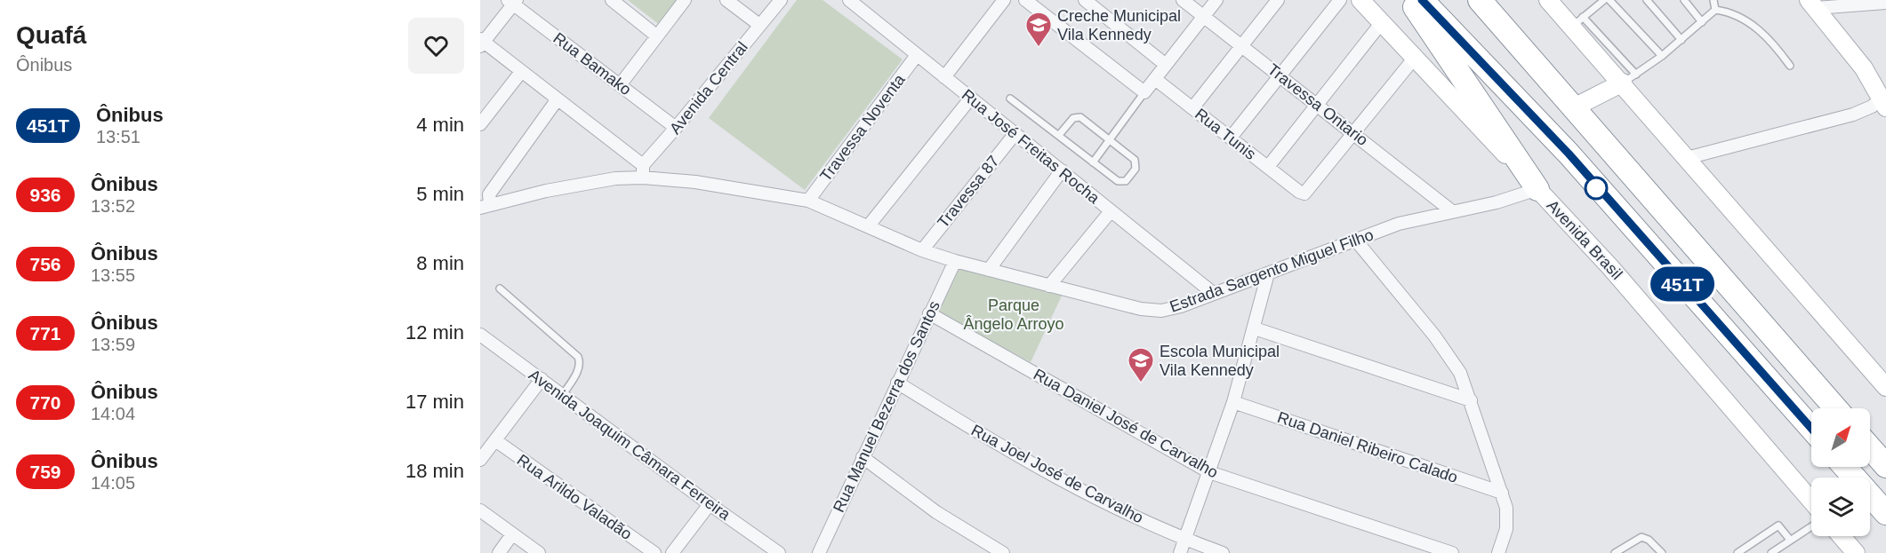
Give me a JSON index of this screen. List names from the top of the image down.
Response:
{
  "streets": {
    "street": [
      "Rua Bamako",
      "Avenida Central",
      "Travessa Ontario",
      "Travessa Noventa",
      "Rua Tunis",
      "Rua José Freitas Rocha",
      "Travessa 87",
      "Avenida Brasil",
      "Estrada Sargento Miguel Filho",
      "Rua Manuel Bezerra dos Santos",
      "Rua Daniel José de Carvalho",
      "Avenida Joaquim Câmara Ferreira",
      "Rua Daniel Ribeiro Calado",
      "Rua Joel José de Carvalho",
      "Rua Arildo Valadão"
    ]
  },
  "crossings": [
    ["Rua Bamako", "Avenida Central"],
    ["Avenida Central", "Estrada Sargento Miguel Filho"],
    ["Travessa Ontario", "Rua Tunis"],
    ["Travessa Ontario", "Estrada Sargento Miguel Filho"],
    ["Travessa Noventa", "Rua José Freitas Rocha"],
    ["Travessa Noventa", "Estrada Sargento Miguel Filho"],
    ["Rua José Freitas Rocha", "Travessa 87"],
    ["Rua José Freitas Rocha", "Estrada Sargento Miguel Filho"],
    ["Travessa 87", "Estrada Sargento Miguel Filho"],
    ["Avenida Brasil", "Estrada Sargento Miguel Filho"],
    ["Estrada Sargento Miguel Filho", "Rua Manuel Bezerra dos Santos"],
    ["Rua Manuel Bezerra dos Santos", "Rua Daniel José de Carvalho"],
    ["Rua Manuel Bezerra dos Santos", "Rua Joel José de Carvalho"]
  ],
  "parks": ["Parque Ângelo Arroyo"],
  "places": {
    "school or university": ["Creche Municipal Vila Kennedy", "Escola Municipal Vila Kennedy"]
  },
  "lines": ["bus line 451T"],
  "north": "top right",
  "page": {
    "heading": ["Quafá", "Ônibus"],
    "on_map": "451T",
    "list": [
      {
        "mark": "451T",
        "name": "Ônibus",
        "note": "13:51",
        "value": "4 min"
      },
      {
        "mark": "936",
        "name": "Ônibus",
        "note": "13:52",
        "value": "5 min"
      },
      {
        "mark": "756",
        "name": "Ônibus",
        "note": "13:55",
        "value": "8 min"
      },
      {
        "mark": "771",
        "name": "Ônibus",
        "note": "13:59",
        "value": "12 min"
      },
      {
        "mark": "770",
        "name": "Ônibus",
        "note": "14:04",
        "value": "17 min"
      },
      {
        "mark": "759",
        "name": "Ônibus",
        "note": "14:05",
        "value": "18 min"
      }
    ]
  }
}
